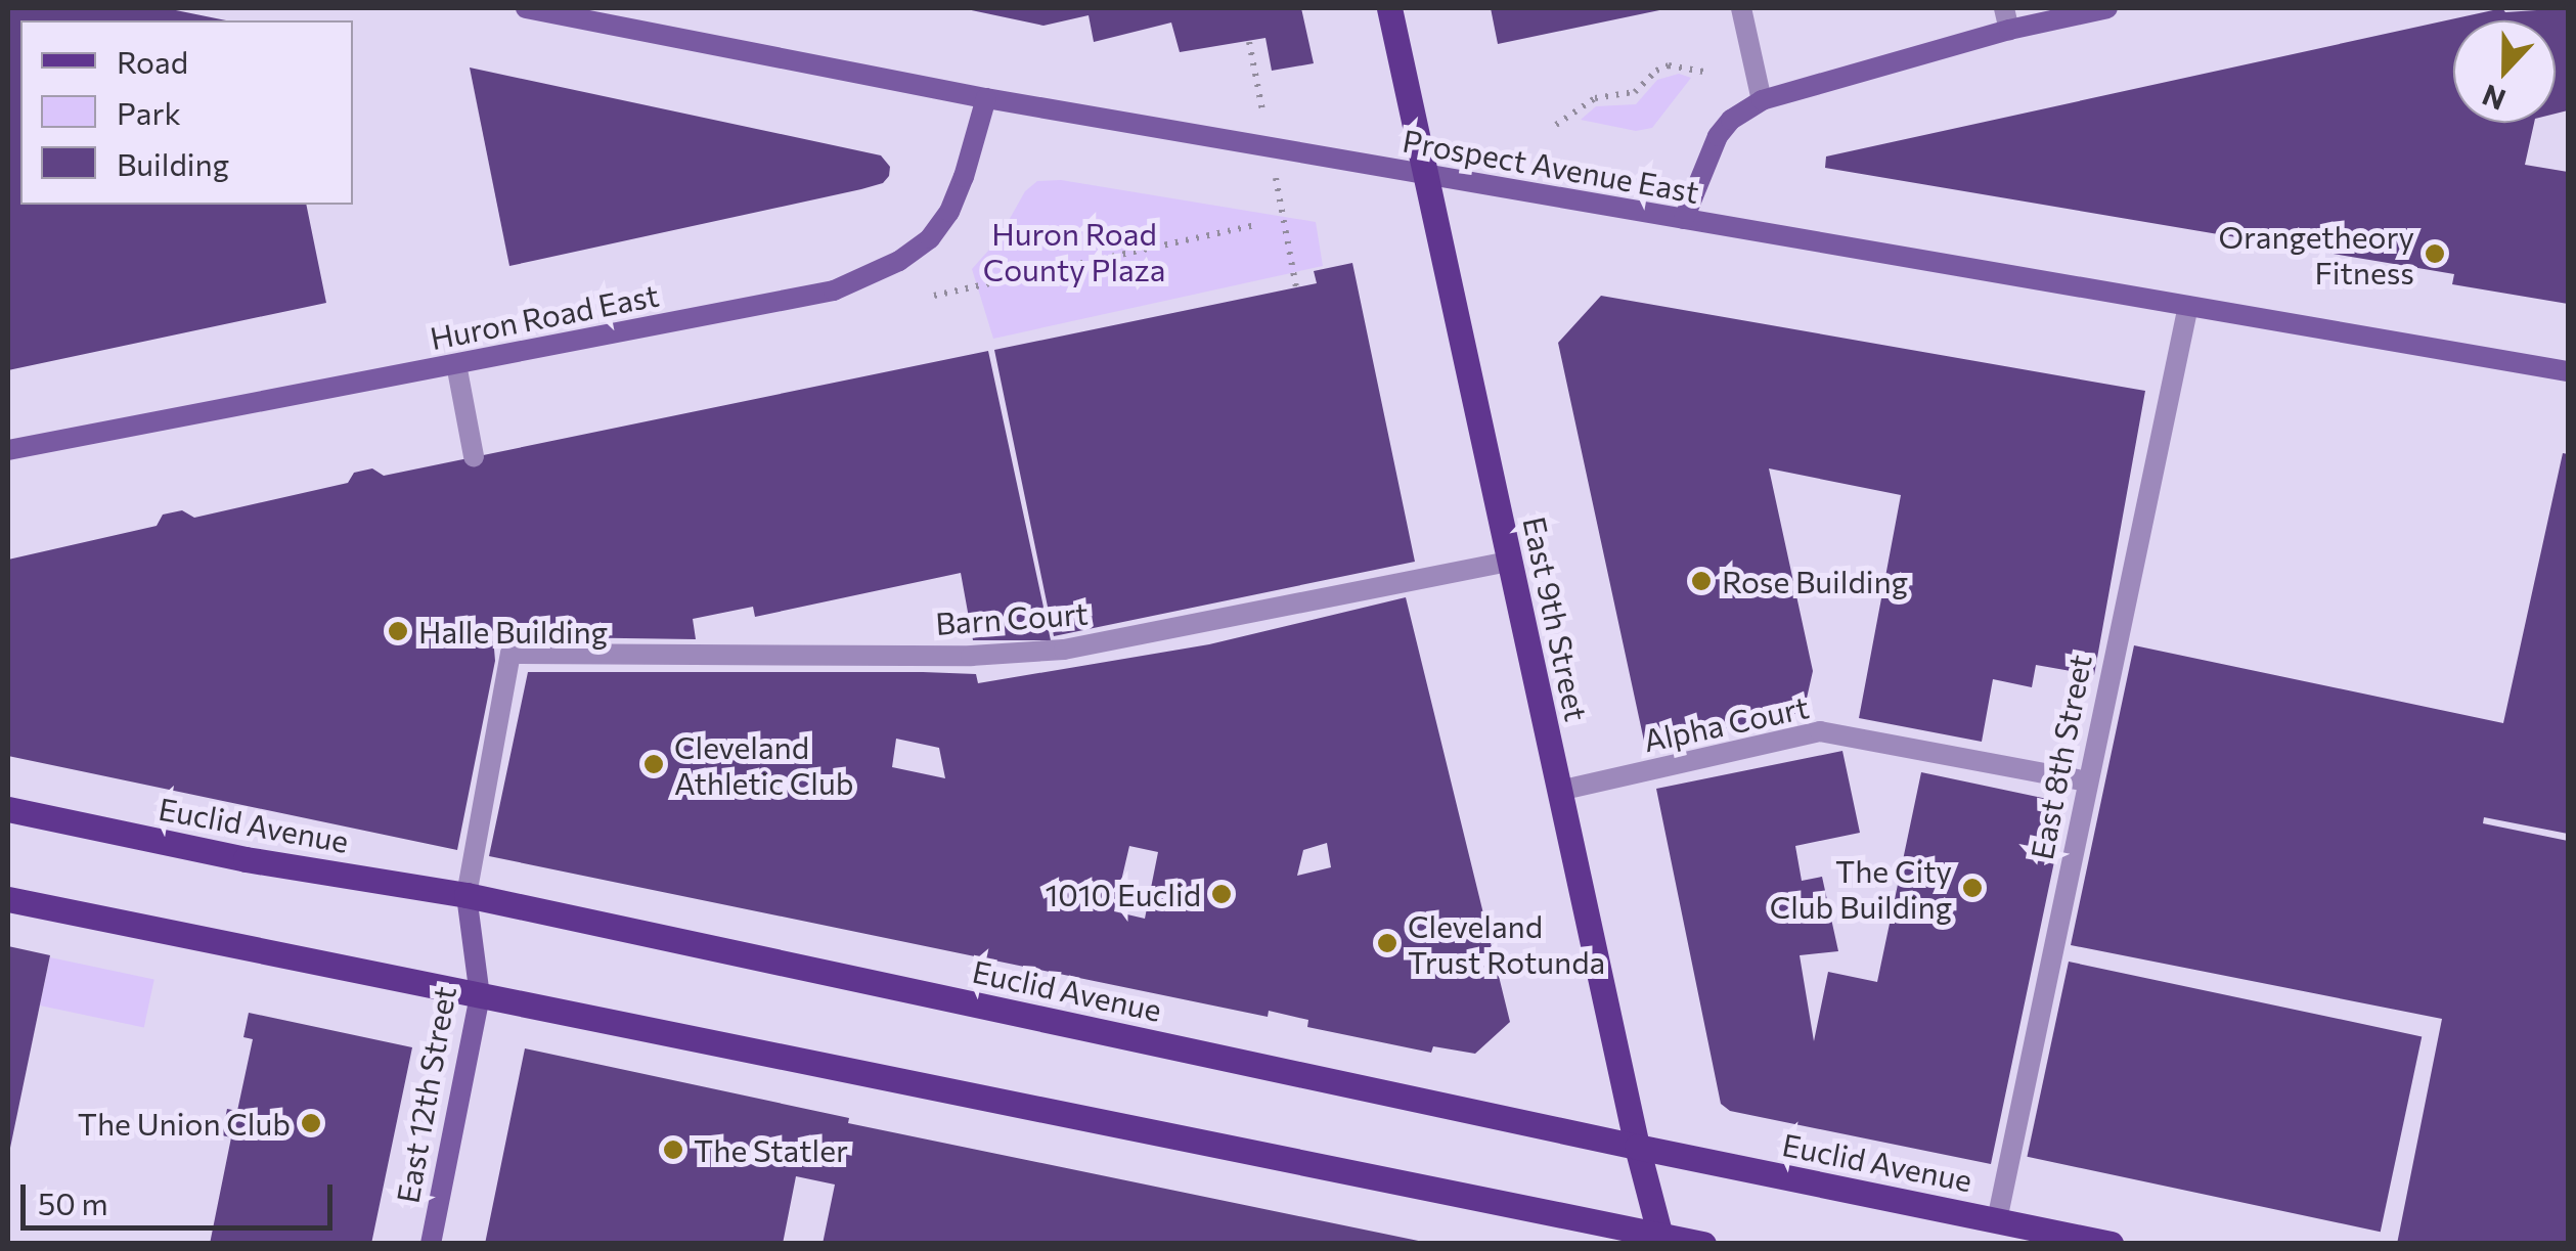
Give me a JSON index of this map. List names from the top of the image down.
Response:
{
  "streets": {
    "main road": ["East 9th Street", "Euclid Avenue"],
    "street": ["Prospect Avenue East", "Huron Road East", "East 12th Street"],
    "lane": ["Barn Court", "Alpha Court", "East 8th Street"]
  },
  "crossings": [
    ["Prospect Avenue East", "Huron Road East"],
    ["Prospect Avenue East", "East 9th Street"],
    ["Prospect Avenue East", "East 8th Street"],
    ["Barn Court", "East 9th Street"],
    ["Barn Court", "Euclid Avenue"],
    ["Barn Court", "East 12th Street"],
    ["East 9th Street", "Alpha Court"],
    ["East 9th Street", "Euclid Avenue"],
    ["Alpha Court", "East 8th Street"],
    ["East 8th Street", "Euclid Avenue"],
    ["Euclid Avenue", "East 12th Street"]
  ],
  "parks": ["Huron Road County Plaza"],
  "places": [
    "Orangetheory Fitness",
    "Rose Building",
    "Halle Building",
    "Cleveland Athletic Club",
    "The City Club Building",
    "1010 Euclid",
    "Cleveland Trust Rotunda",
    "The Union Club",
    "The Statler"
  ],
  "legend": ["Road", "Park", "Building"],
  "scale_bar": "50 m",
  "north": "bottom"
}
